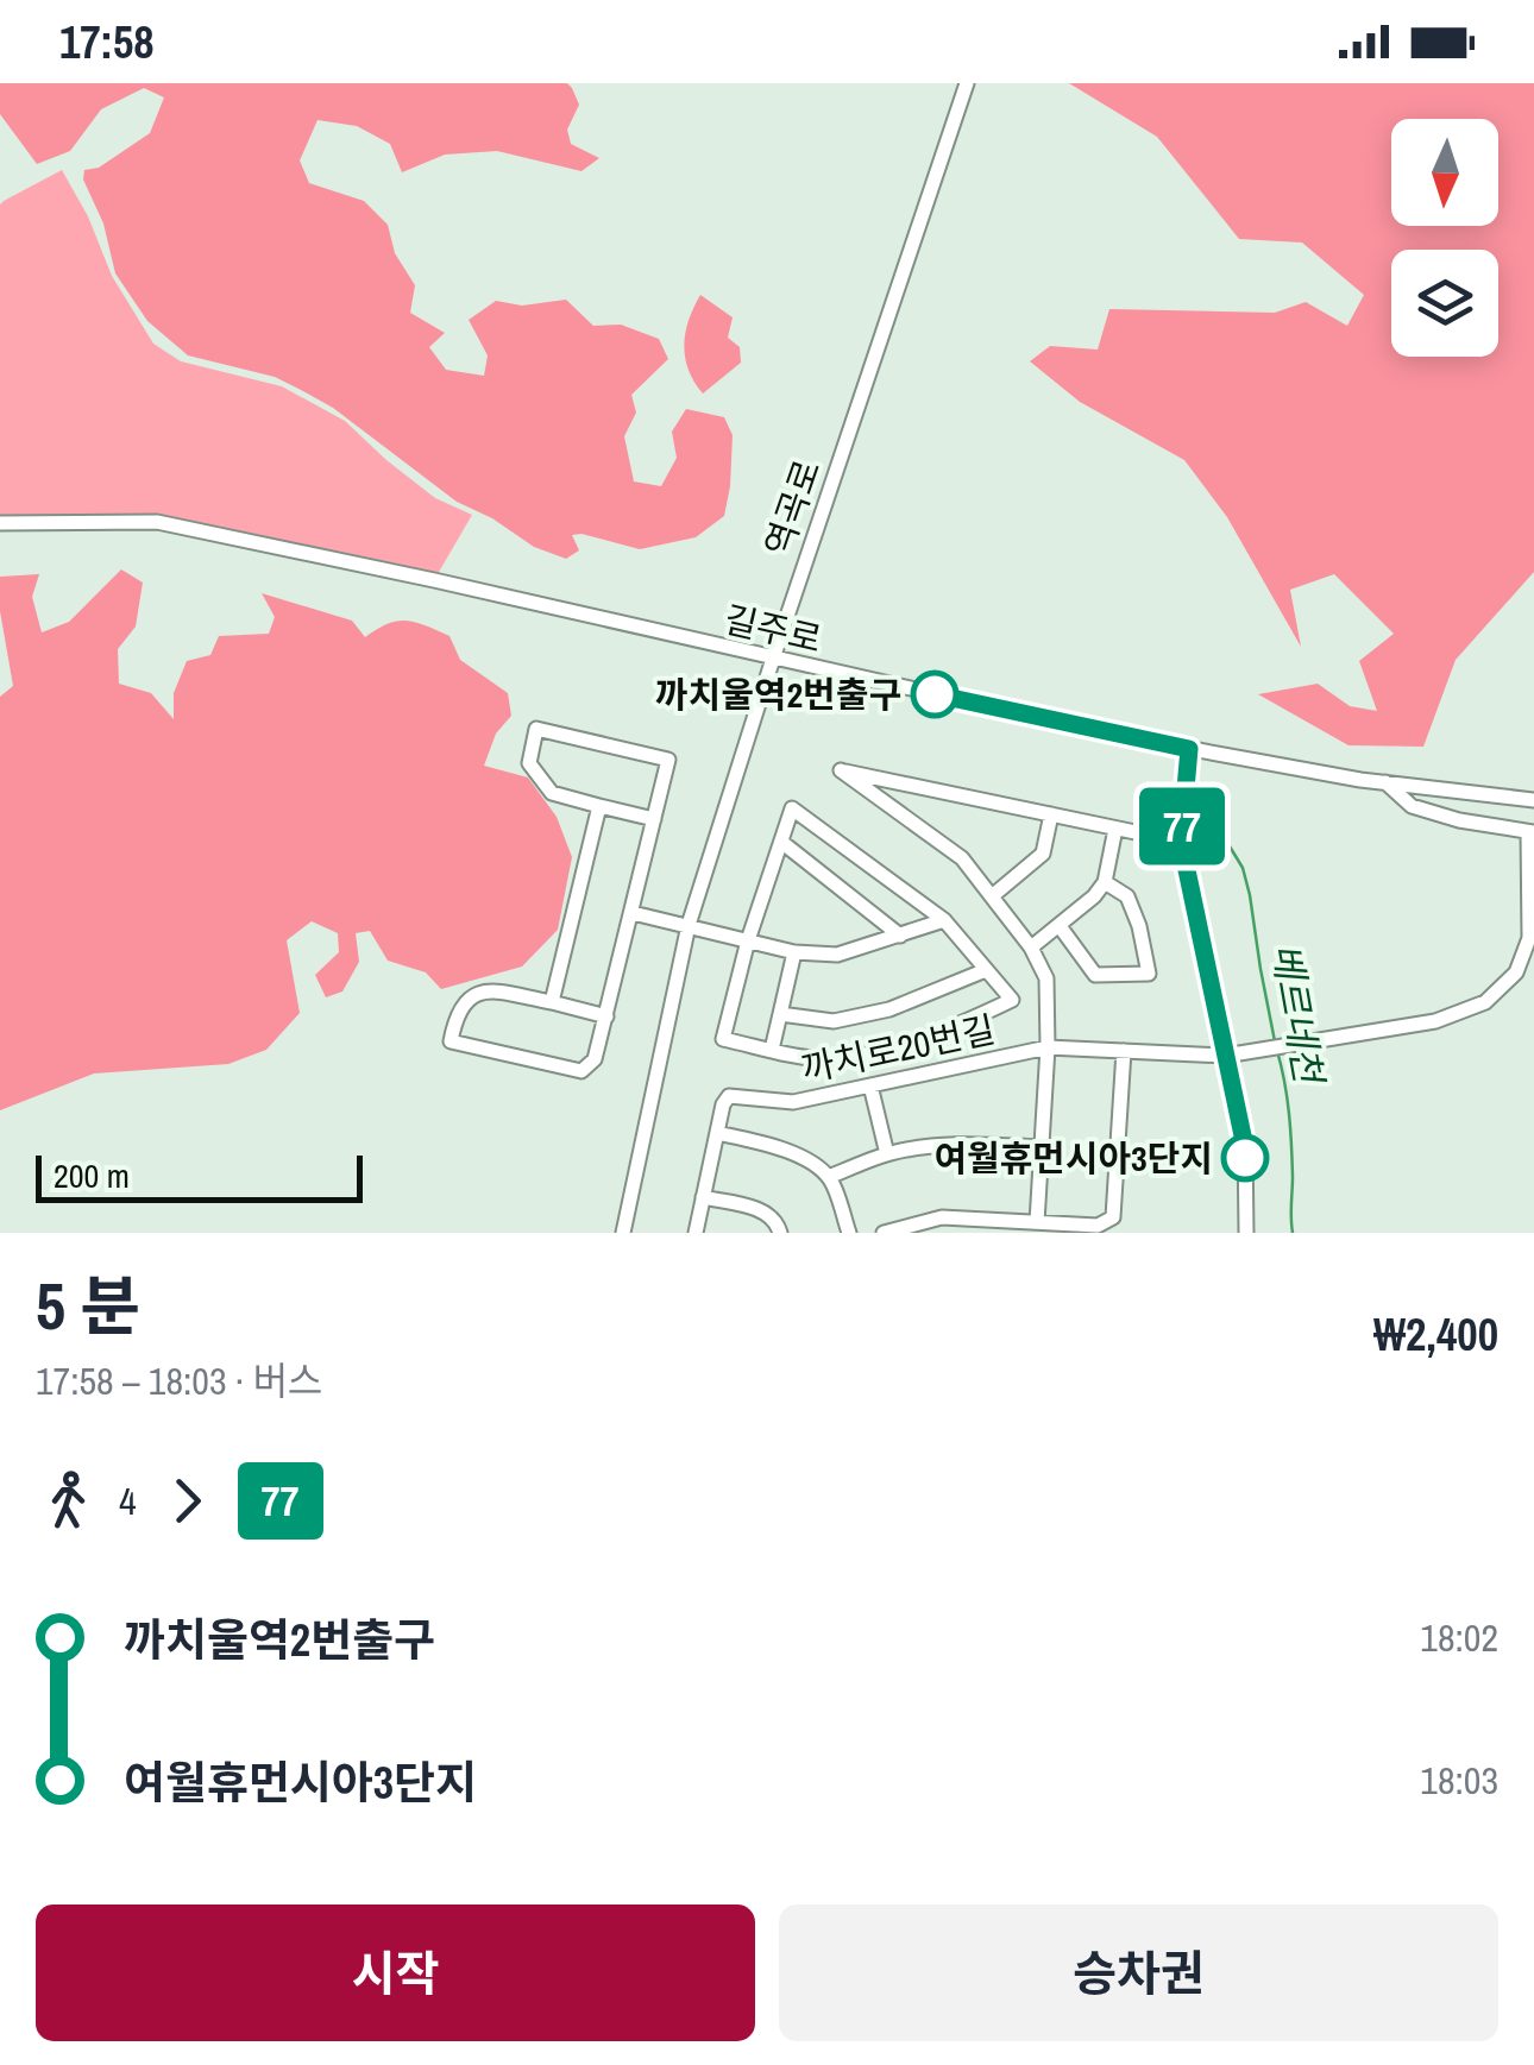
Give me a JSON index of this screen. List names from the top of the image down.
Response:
{
  "streets": {
    "street": ["역곡로", "길주로", "까치로20번길"]
  },
  "crossings": [
    ["역곡로", "길주로"]
  ],
  "water": ["베르네천"],
  "places": ["까치울역2번출구", "여월휴먼시아3단지"],
  "lines": ["bus line 77"],
  "scale_bar": "200 m",
  "north": "bottom",
  "page": {
    "status": "17:58",
    "on_map": "77",
    "scale": "200 m",
    "heading": ["5 분", "17:58 – 18:03 · 버스", "₩2,400"],
    "legs": ["4", "77"],
    "list": [
      {
        "name": "까치울역2번출구",
        "value": "18:02"
      },
      {
        "name": "여월휴먼시아3단지",
        "value": "18:03"
      }
    ],
    "buttons": ["시작", "승차권"]
  }
}
